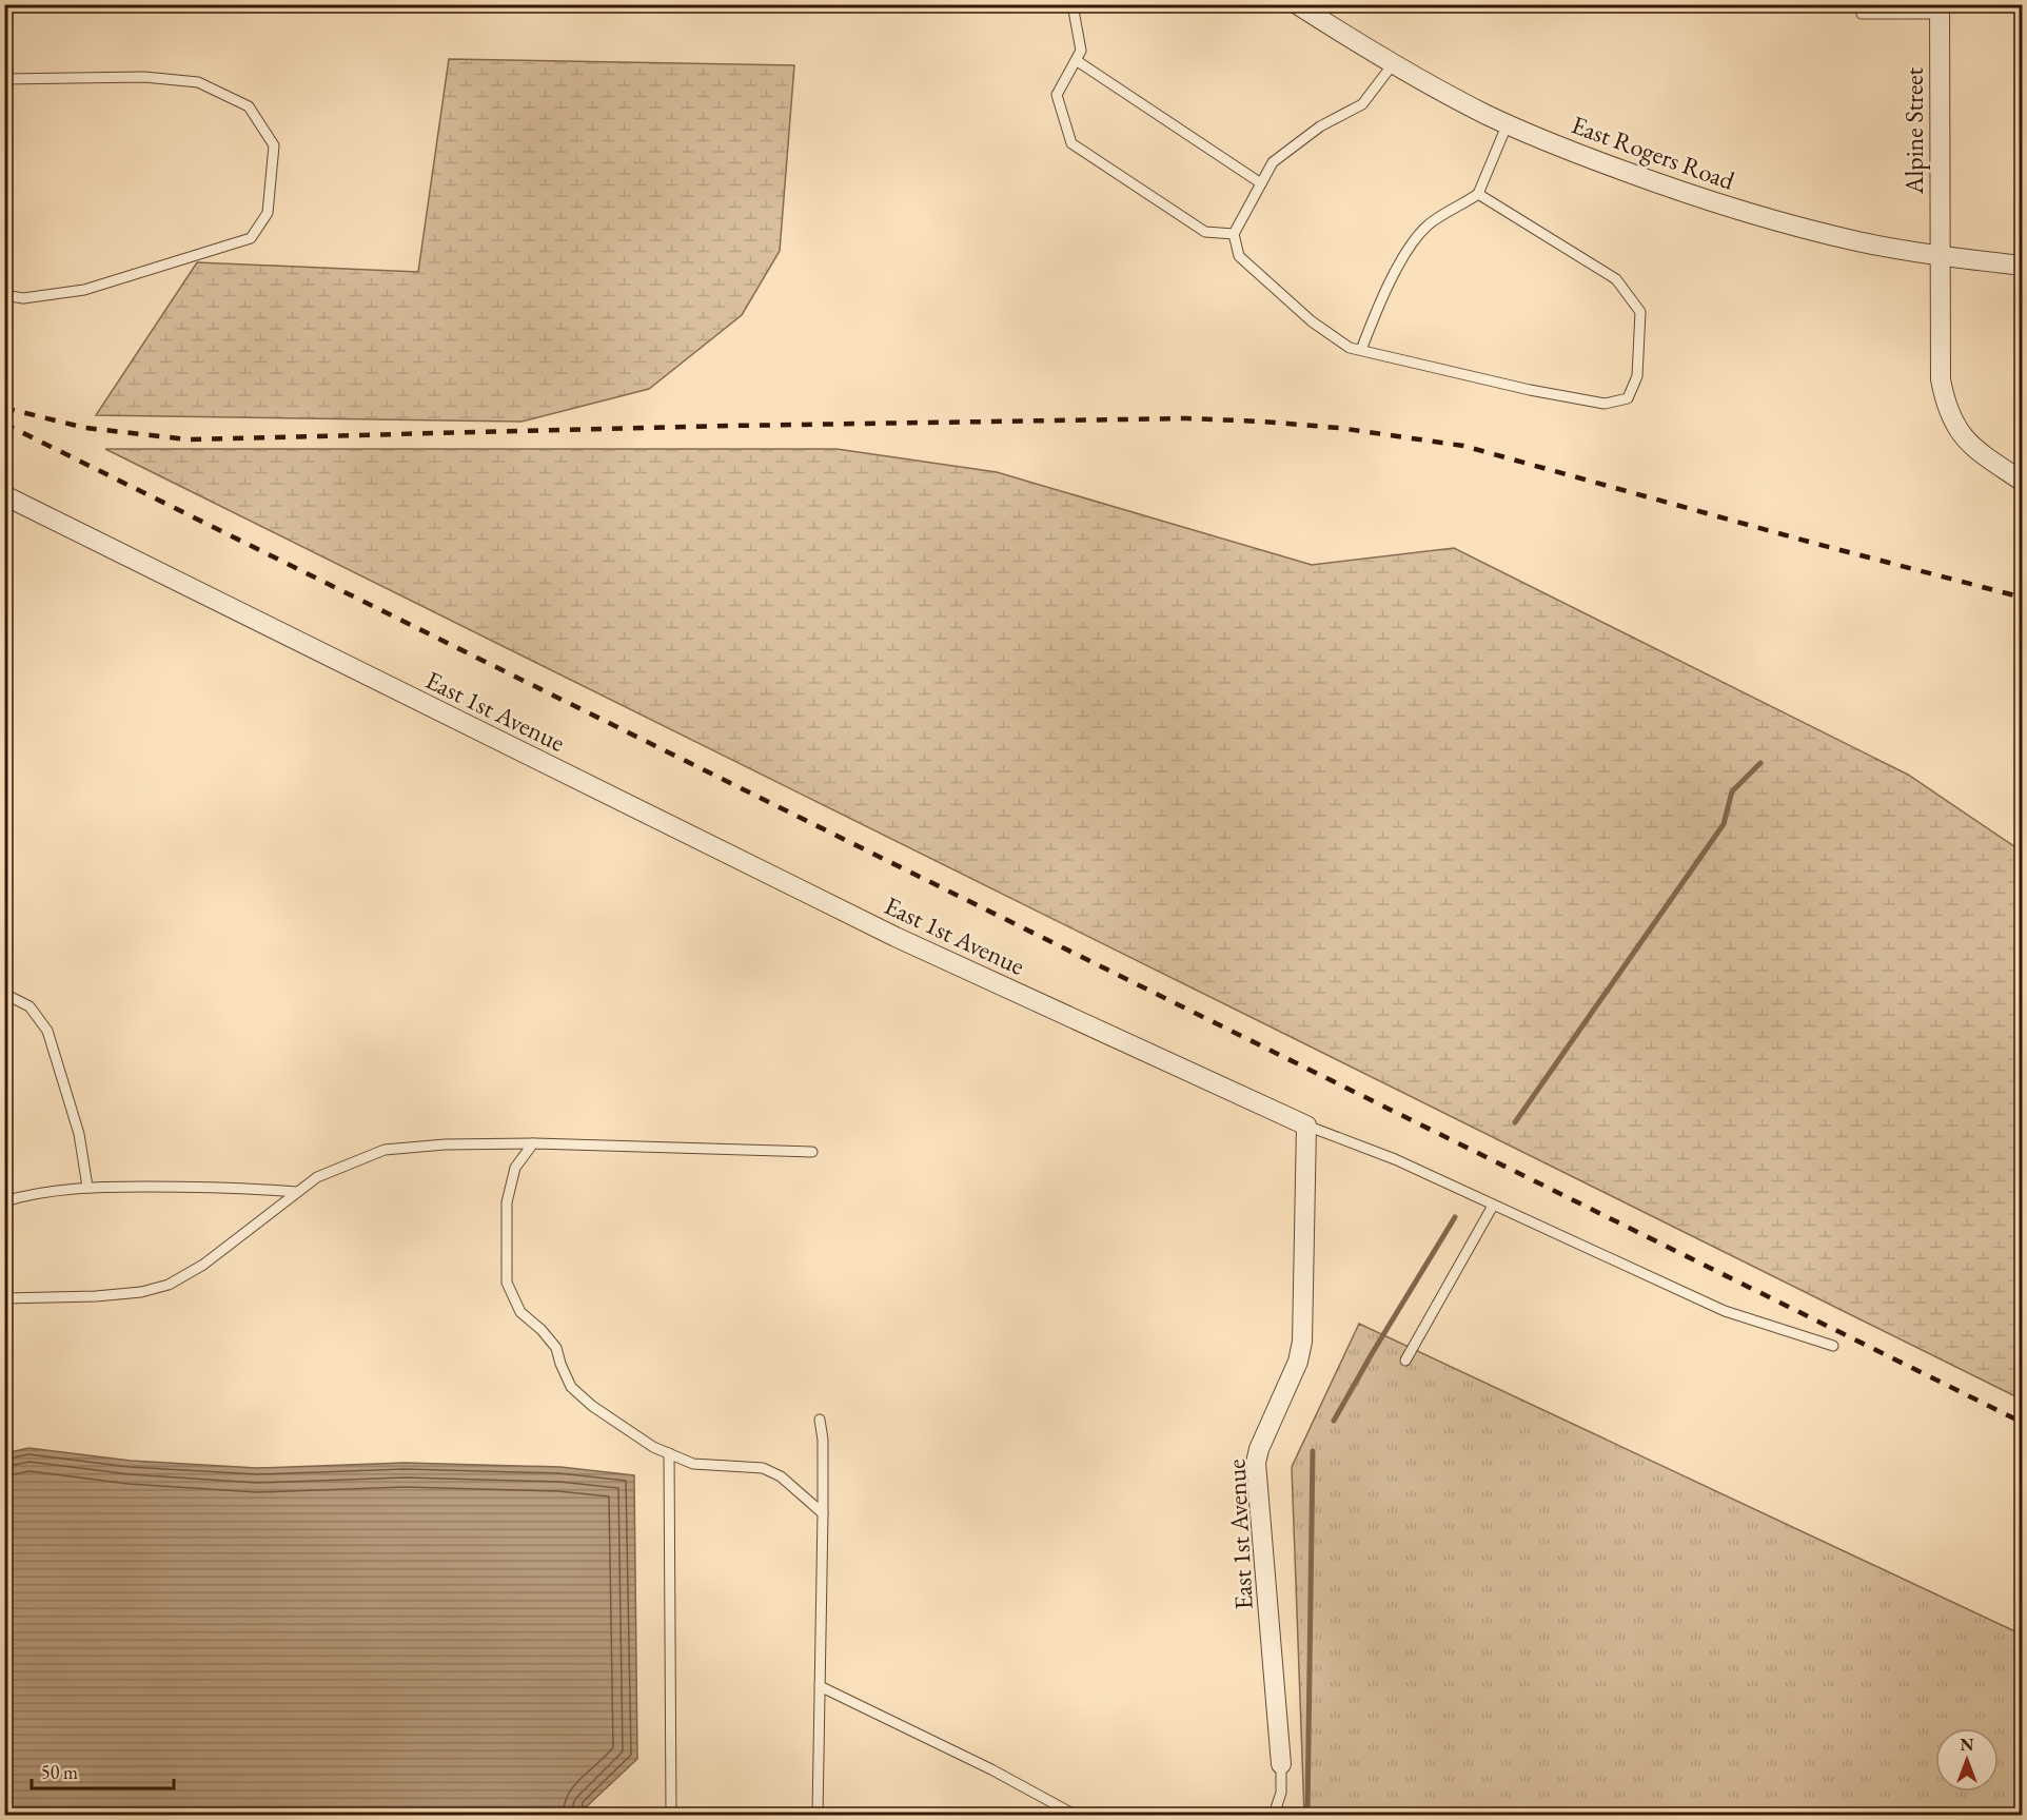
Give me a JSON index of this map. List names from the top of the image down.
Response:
{
  "streets": {
    "street": ["Alpine Street", "East Rogers Road", "East 1st Avenue"]
  },
  "crossings": [
    ["Alpine Street", "East Rogers Road"]
  ],
  "scale_bar": "50 m",
  "north": "top"
}
